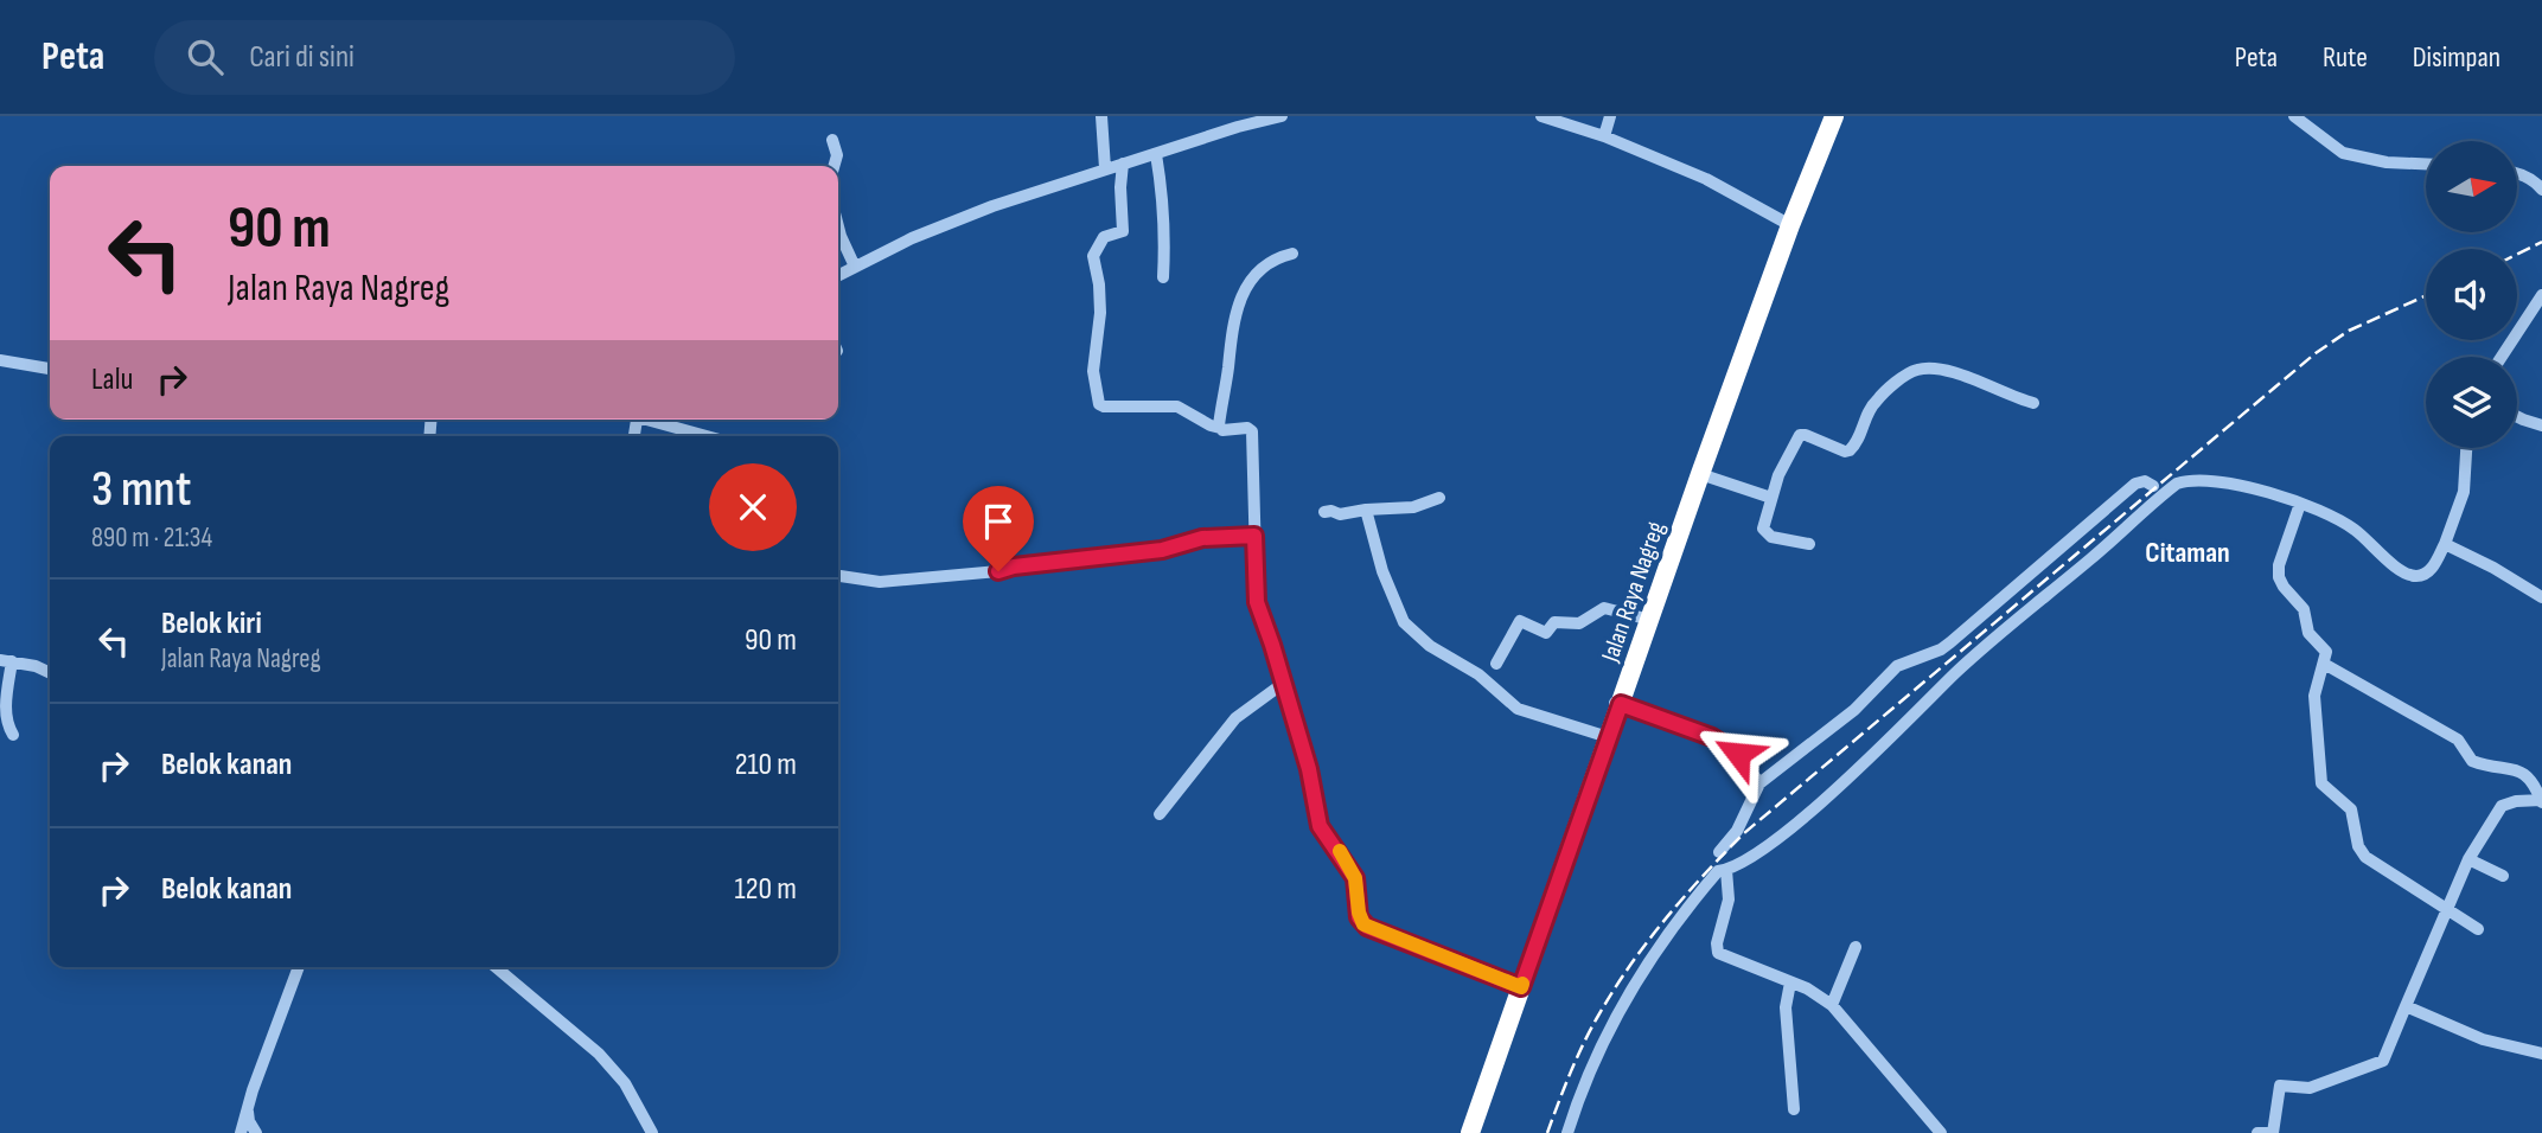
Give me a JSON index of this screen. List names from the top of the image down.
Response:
{
  "streets": {
    "highway": ["Jalan Raya Nagreg"]
  },
  "districts": ["Citaman"],
  "north": "right",
  "page": {
    "header": "Peta",
    "search": "Cari di sini",
    "nav": ["Peta", "Rute", "Disimpan"],
    "turn": ["90 m", "Jalan Raya Nagreg"],
    "then": "Lalu",
    "heading": ["3 mnt", "890 m · 21:34"],
    "list": [
      {
        "name": "Belok kiri",
        "note": "Jalan Raya Nagreg",
        "value": "90 m"
      },
      {
        "name": "Belok kanan",
        "value": "210 m"
      },
      {
        "name": "Belok kanan",
        "value": "120 m"
      }
    ]
  }
}
